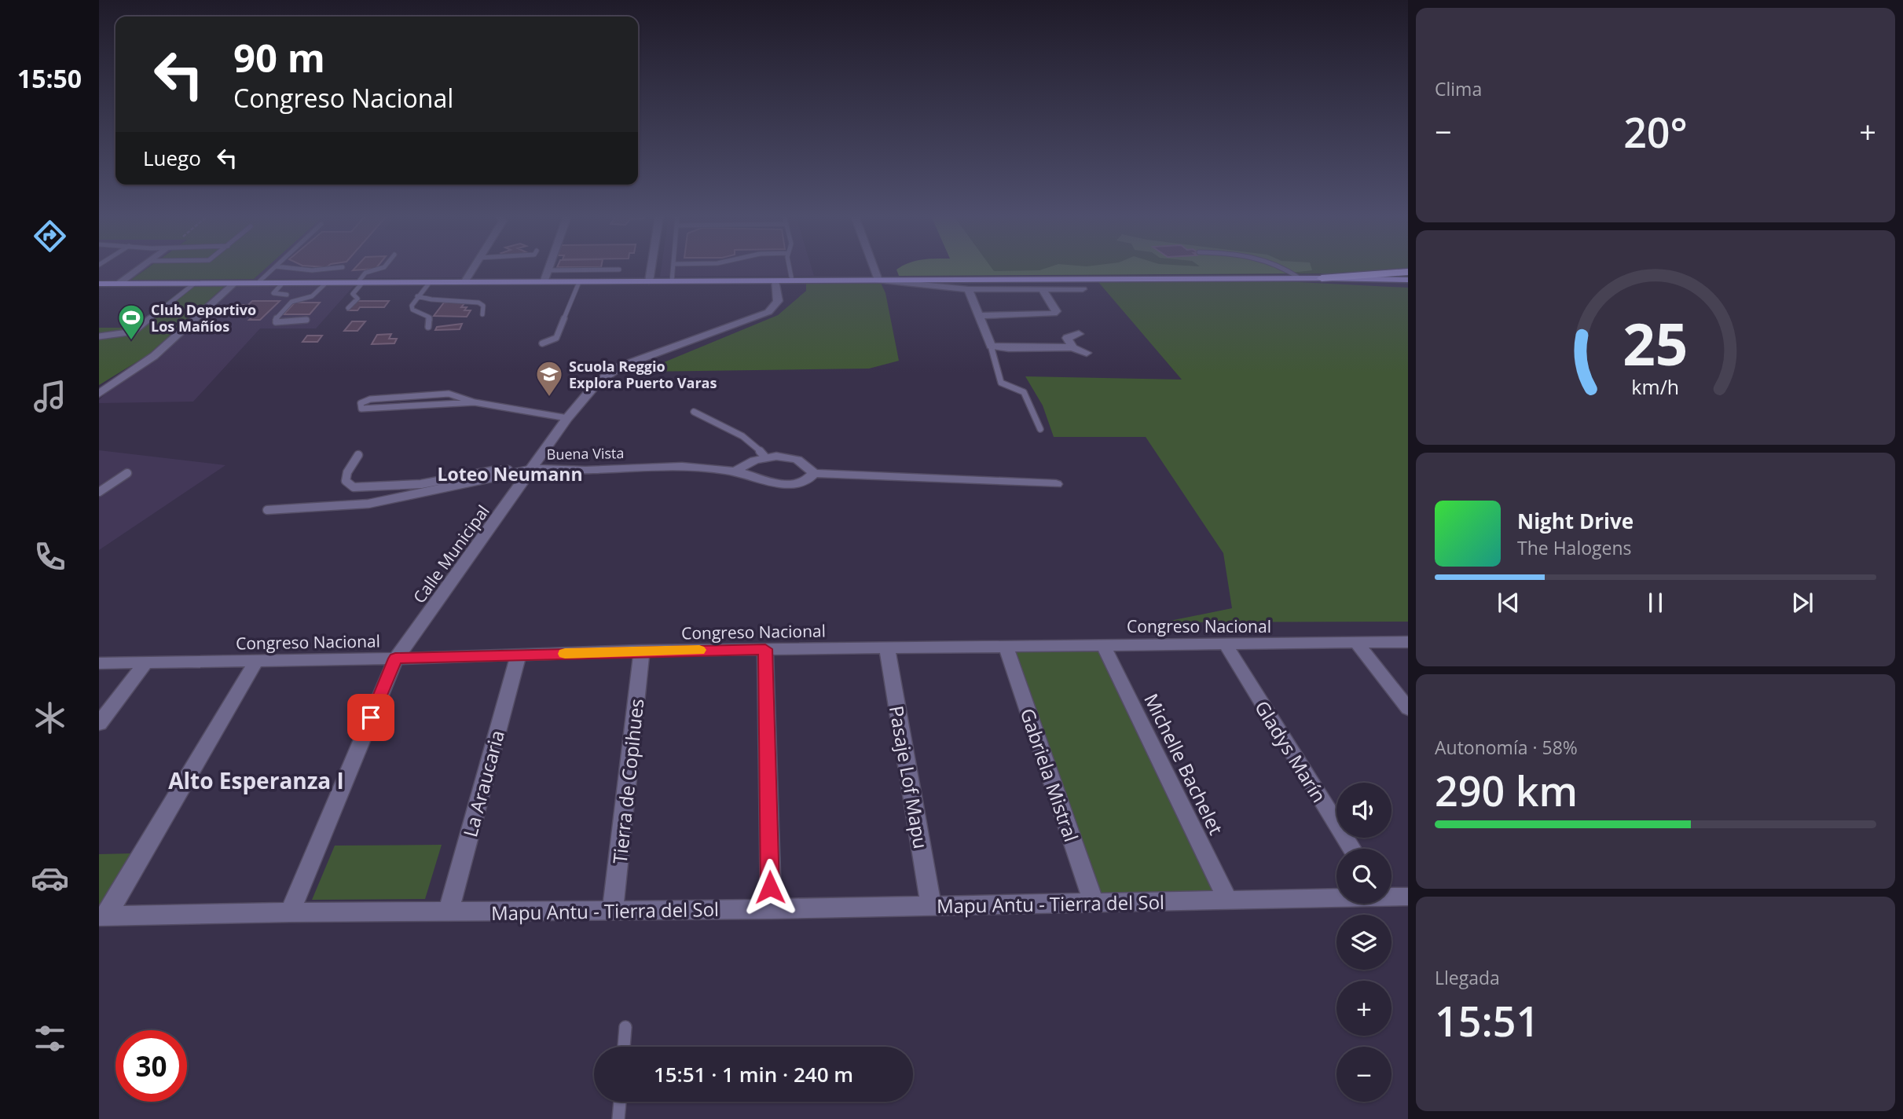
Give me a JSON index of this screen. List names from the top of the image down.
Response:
{
  "streets": {
    "street": [
      "Buena Vista",
      "Calle Municipal",
      "Congreso Nacional",
      "Gladys Marín",
      "Michelle Bachelet",
      "Gabriela Mistral",
      "Pasaje Lof Mapu",
      "Tierra de Copihues",
      "La Araucaria",
      "Mapu Antu - Tierra del Sol"
    ]
  },
  "crossings": [
    ["Buena Vista", "Calle Municipal"],
    ["Calle Municipal", "Congreso Nacional"],
    ["Calle Municipal", "Mapu Antu - Tierra del Sol"],
    ["Congreso Nacional", "Gladys Marín"],
    ["Congreso Nacional", "Michelle Bachelet"],
    ["Congreso Nacional", "Gabriela Mistral"],
    ["Congreso Nacional", "Pasaje Lof Mapu"],
    ["Congreso Nacional", "Tierra de Copihues"],
    ["Congreso Nacional", "La Araucaria"],
    ["Michelle Bachelet", "Mapu Antu - Tierra del Sol"],
    ["Gabriela Mistral", "Mapu Antu - Tierra del Sol"],
    ["Pasaje Lof Mapu", "Mapu Antu - Tierra del Sol"],
    ["Tierra de Copihues", "Mapu Antu - Tierra del Sol"],
    ["La Araucaria", "Mapu Antu - Tierra del Sol"]
  ],
  "districts": ["Loteo Neumann", "Alto Esperanza I"],
  "places": {
    "sports": ["Club Deportivo Los Mañíos"],
    "school or university": ["Scuola Reggio Explora Puerto Varas"]
  },
  "page": {
    "tabs": "15:50",
    "tile": [
      "Clima",
      ["Autonomía · 58%", "290 km"],
      ["Llegada", "15:51"]
    ],
    "turn": ["90 m", "Congreso Nacional"],
    "heat": ["−", "20°", "+"],
    "then": "Luego",
    "song": ["Night Drive", "The Halogens"],
    "map_buttons": ["+", "−"],
    "limit": "30",
    "trip": "15:51 · 1 min · 240 m",
    "gauge": ["25", "km/h"]
  }
}
